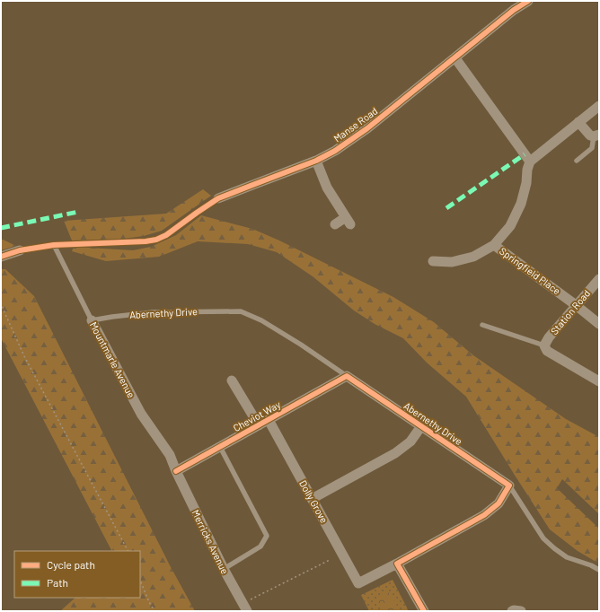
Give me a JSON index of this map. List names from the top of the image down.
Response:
{
  "streets": {
    "street": [
      "Manse Road",
      "Springfield Place",
      "Station Road",
      "Abernethy Drive",
      "Mountmarle Avenue",
      "Cheviot Way",
      "Dolly Grove",
      "Merricks Avenue"
    ]
  },
  "crossings": [
    ["Manse Road", "Mountmarle Avenue"],
    ["Springfield Place", "Station Road"],
    ["Abernethy Drive", "Mountmarle Avenue"],
    ["Abernethy Drive", "Cheviot Way"],
    ["Mountmarle Avenue", "Cheviot Way"],
    ["Mountmarle Avenue", "Merricks Avenue"],
    ["Cheviot Way", "Dolly Grove"],
    ["Cheviot Way", "Merricks Avenue"]
  ],
  "legend": ["Cycle path", "Path"]
}
